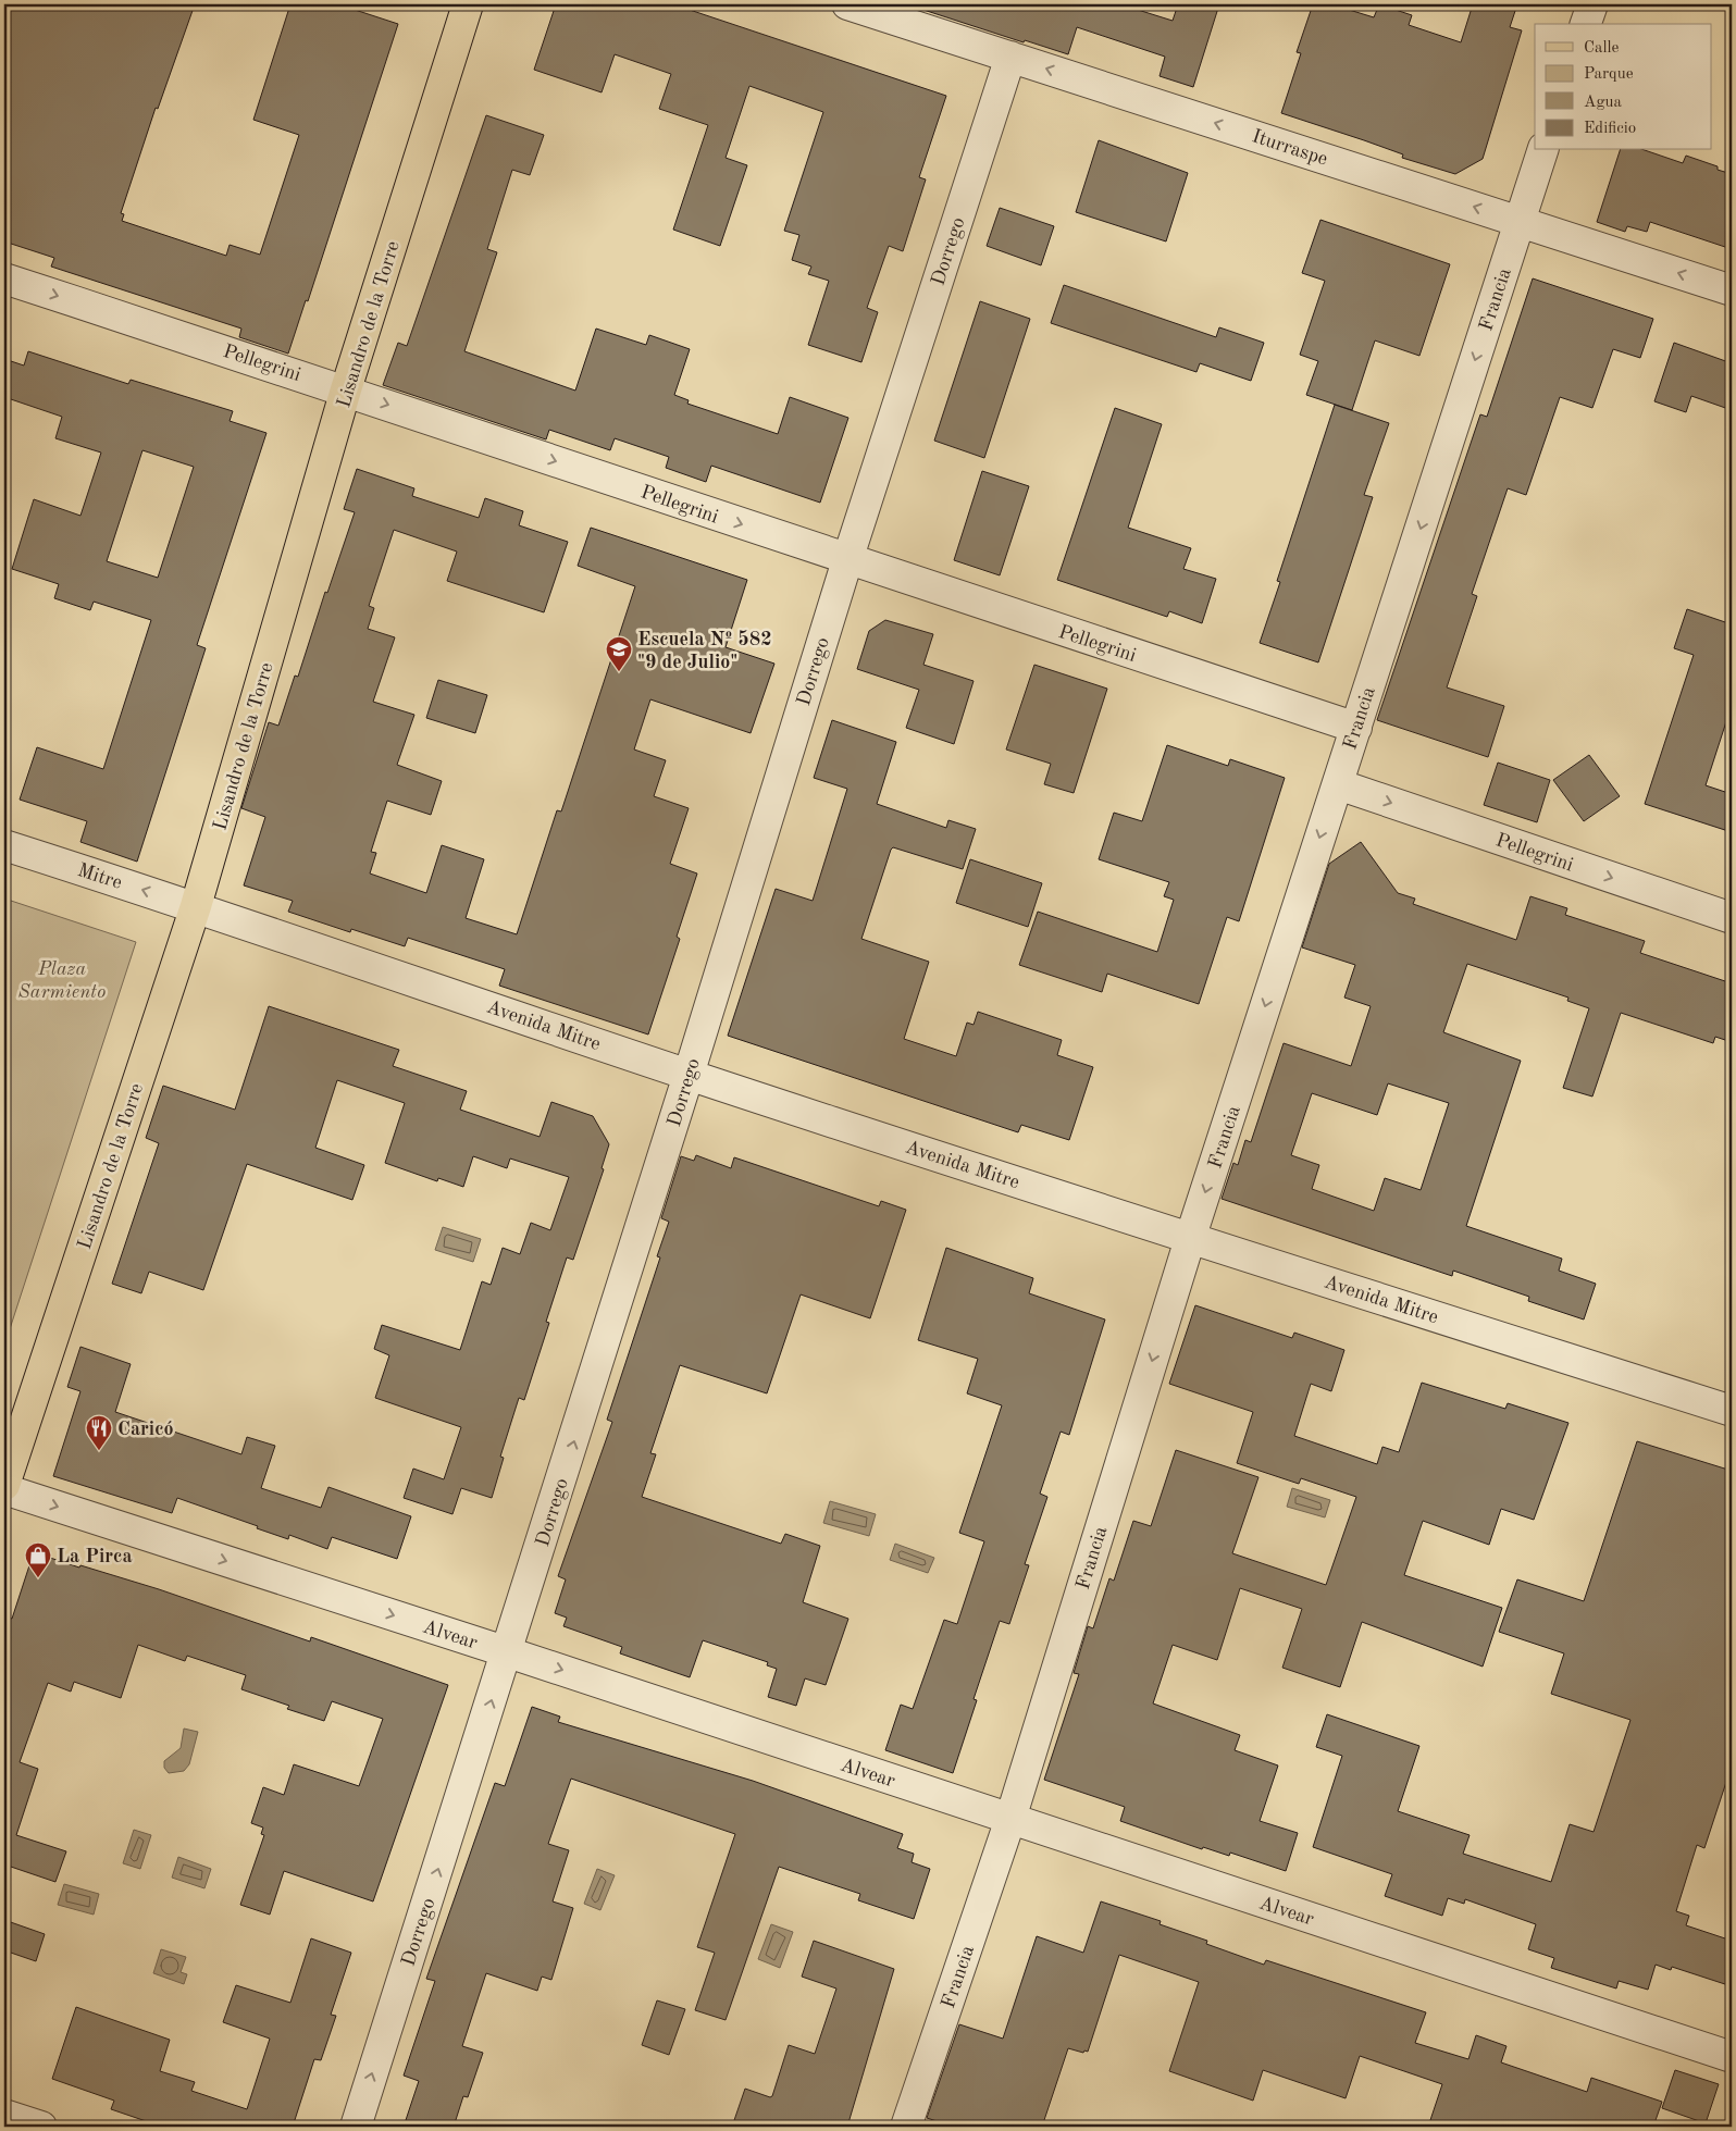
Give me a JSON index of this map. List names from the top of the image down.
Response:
{
  "streets": {
    "main road": ["Lisandro de la Torre"],
    "street": [
      "Iturraspe",
      "Dorrego",
      "Francia",
      "Pellegrini",
      "Mitre",
      "Avenida Mitre",
      "Alvear"
    ]
  },
  "crossings": [
    ["Iturraspe", "Dorrego"],
    ["Iturraspe", "Francia"],
    ["Dorrego", "Pellegrini"],
    ["Dorrego", "Avenida Mitre"],
    ["Dorrego", "Alvear"],
    ["Francia", "Pellegrini"],
    ["Francia", "Avenida Mitre"],
    ["Francia", "Alvear"],
    ["Lisandro de la Torre", "Pellegrini"],
    ["Lisandro de la Torre", "Mitre"],
    ["Lisandro de la Torre", "Avenida Mitre"],
    ["Mitre", "Avenida Mitre"]
  ],
  "one_way": [
    "Iturraspe",
    "Dorrego",
    "Francia",
    "Pellegrini",
    "Mitre",
    "Alvear"
  ],
  "parks": ["Plaza Sarmiento"],
  "places": {
    "school or university": ["Escuela Nº 582 \"9 de Julio\""],
    "restaurant": ["Caricó"],
    "shop": ["La Pirca"]
  },
  "legend": [
    "Calle",
    "Parque",
    "Agua",
    "Edificio"
  ]
}
